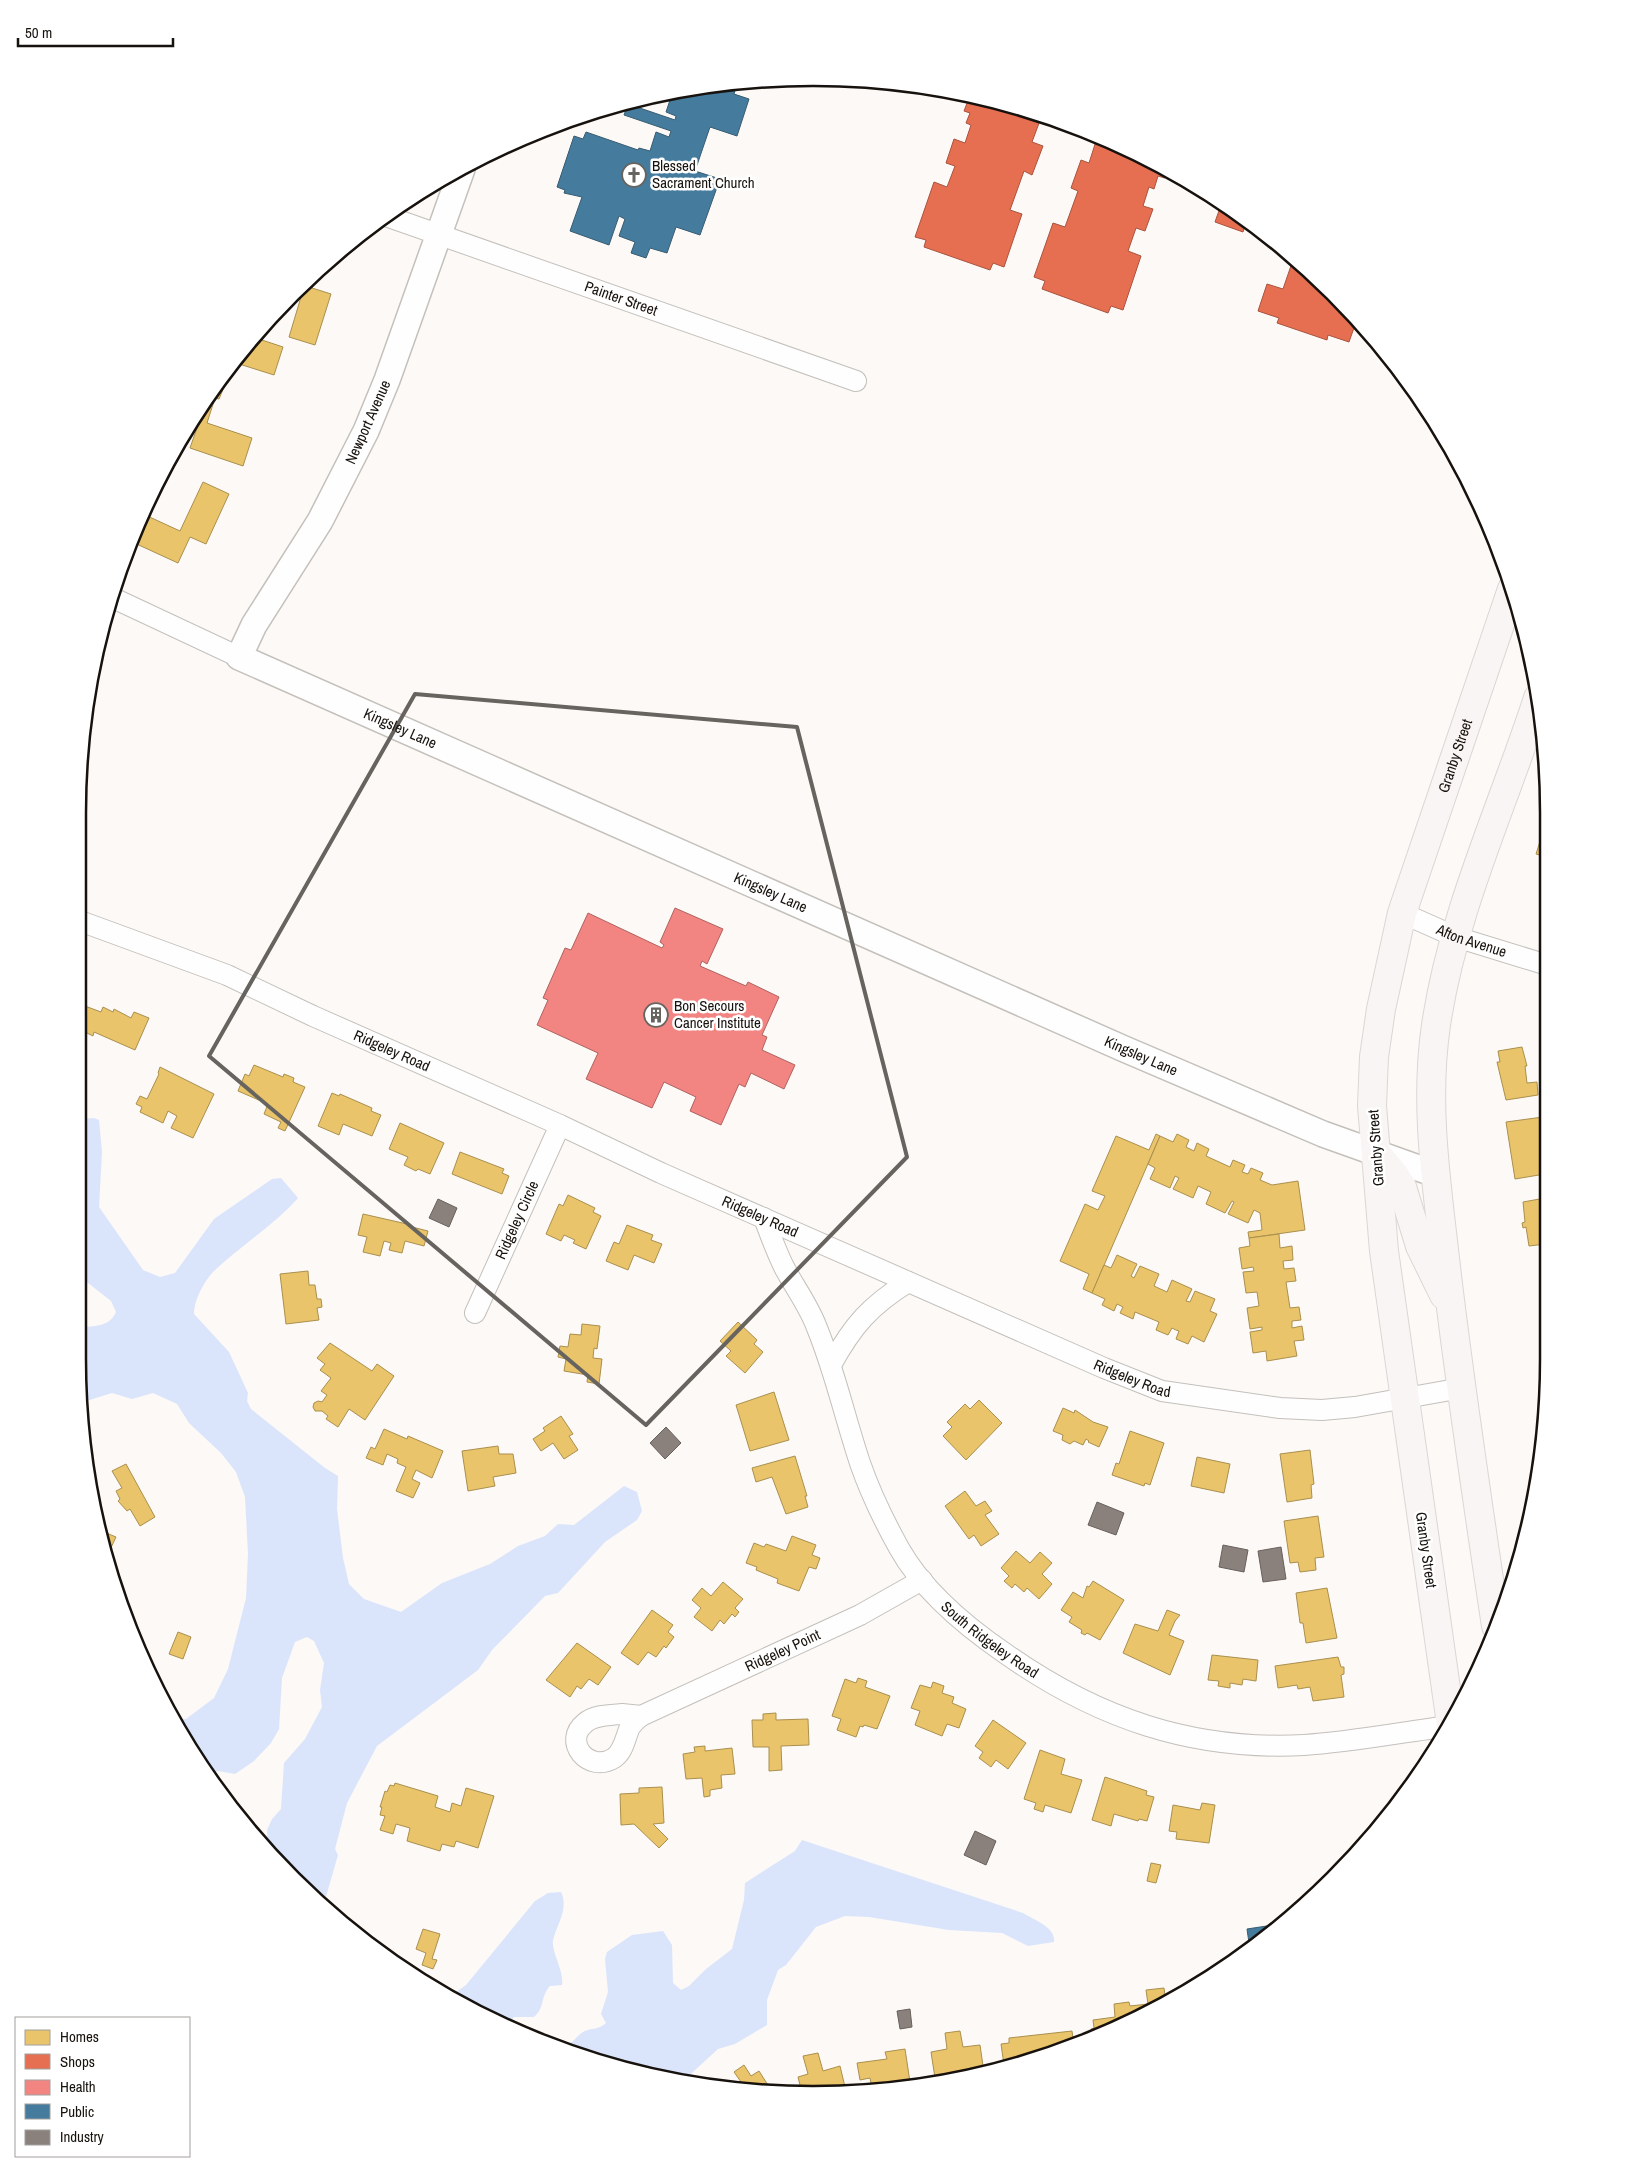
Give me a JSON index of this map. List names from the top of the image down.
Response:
{
  "streets": {
    "main road": ["Granby Street"],
    "street": [
      "Painter Street",
      "Newport Avenue",
      "Kingsley Lane",
      "Afton Avenue",
      "Ridgeley Road",
      "Ridgeley Circle",
      "South Ridgeley Road",
      "Ridgeley Point"
    ]
  },
  "crossings": [
    ["Painter Street", "Newport Avenue"],
    ["Newport Avenue", "Kingsley Lane"],
    ["Kingsley Lane", "Granby Street"],
    ["Granby Street", "Afton Avenue"],
    ["Granby Street", "Ridgeley Road"],
    ["Ridgeley Road", "Ridgeley Circle"],
    ["Ridgeley Road", "South Ridgeley Road"],
    ["South Ridgeley Road", "Ridgeley Point"]
  ],
  "places": {
    "church": ["Blessed Sacrament Church"],
    "building": ["Bon Secours Cancer Institute"]
  },
  "legend": [
    "Homes",
    "Shops",
    "Health",
    "Public",
    "Industry"
  ],
  "scale_bar": "50 m"
}
